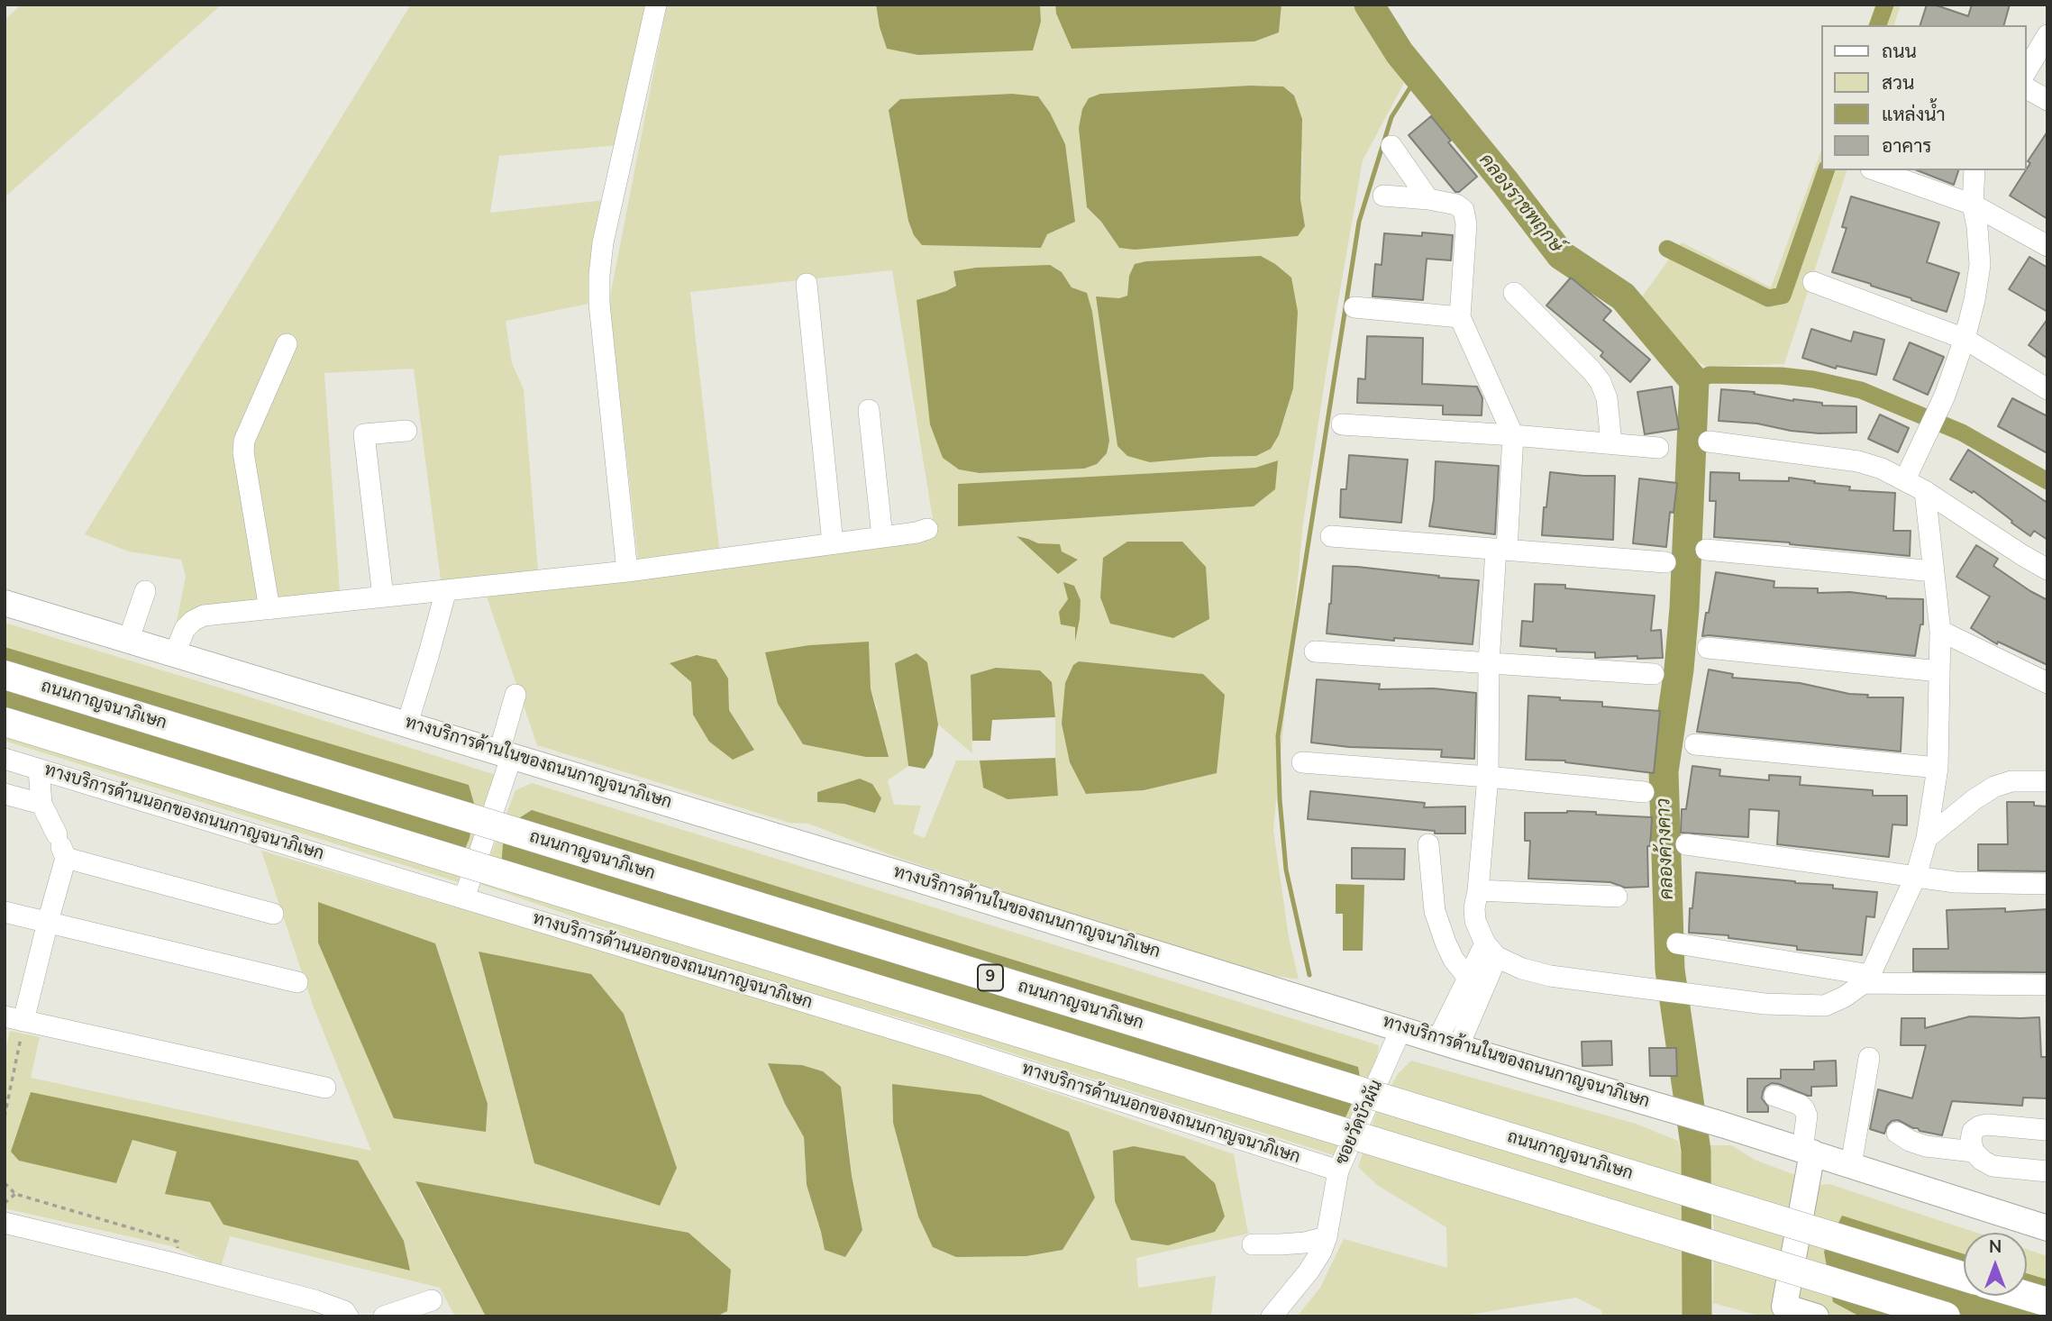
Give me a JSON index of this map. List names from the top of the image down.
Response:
{
  "streets": {
    "highway": ["ถนนกาญจนาภิเษก", "9"],
    "main road": ["ทางบริการด้านในของถนนกาญจนาภิเษก"],
    "street": ["ทางบริการด้านนอกของถนนกาญจนาภิเษก", "ซอยวัดบัวผัน"]
  },
  "crossings": [
    ["ทางบริการด้านในของถนนกาญจนาภิเษก", "ซอยวัดบัวผัน"],
    ["ทางบริการด้านนอกของถนนกาญจนาภิเษก", "ซอยวัดบัวผัน"]
  ],
  "water": ["คลองราชพฤกษ์", "คลองค้างคาว"],
  "legend": [
    "ถนน",
    "สวน",
    "แหล่งน้ำ",
    "อาคาร"
  ],
  "north": "top"
}
